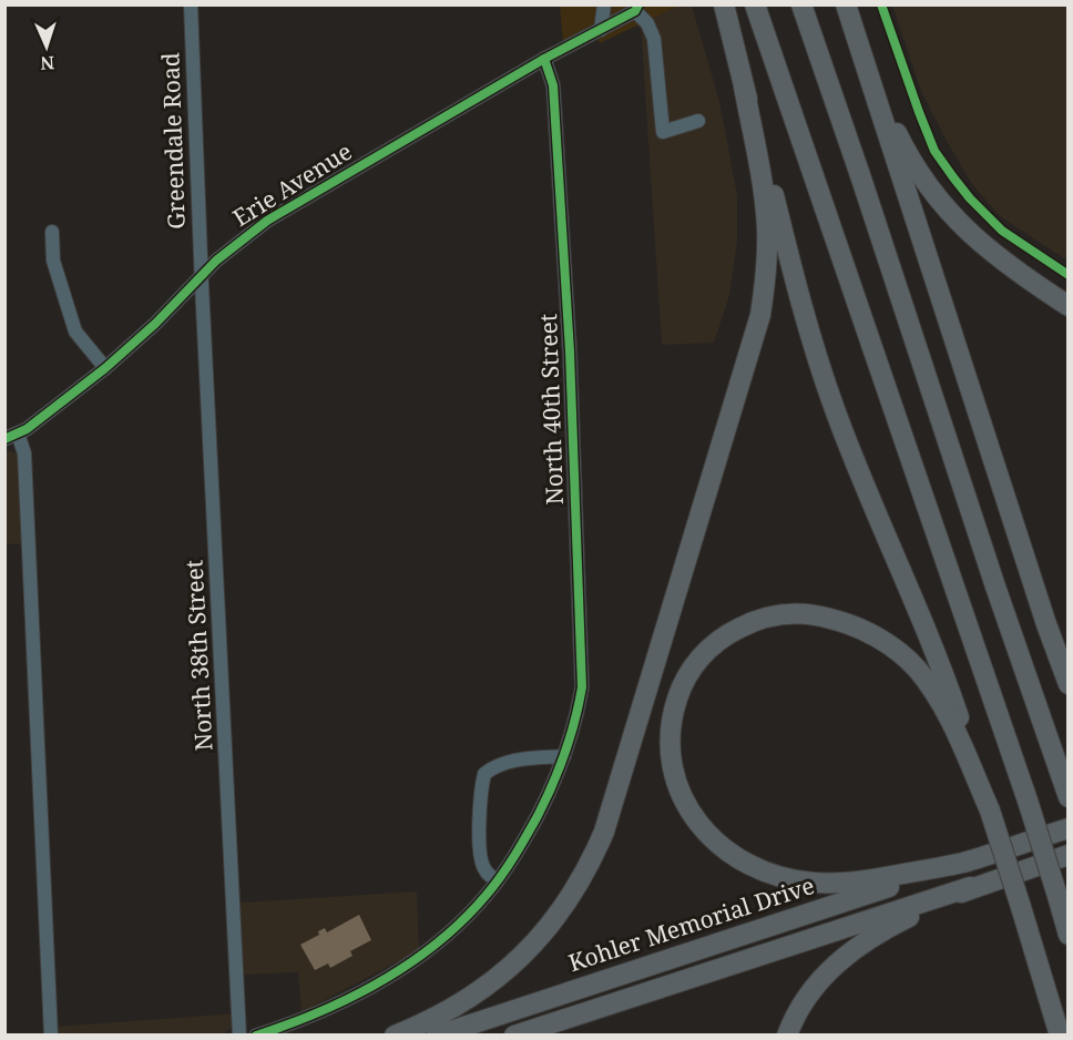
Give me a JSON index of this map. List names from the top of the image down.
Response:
{
  "streets": {
    "highway": ["Kohler Memorial Drive"],
    "street": [
      "Greendale Road",
      "Erie Avenue",
      "North 40th Street",
      "North 38th Street"
    ]
  },
  "crossings": [
    ["Greendale Road", "Erie Avenue"],
    ["Greendale Road", "North 38th Street"],
    ["Erie Avenue", "North 40th Street"],
    ["Erie Avenue", "North 38th Street"]
  ],
  "north": "bottom"
}
